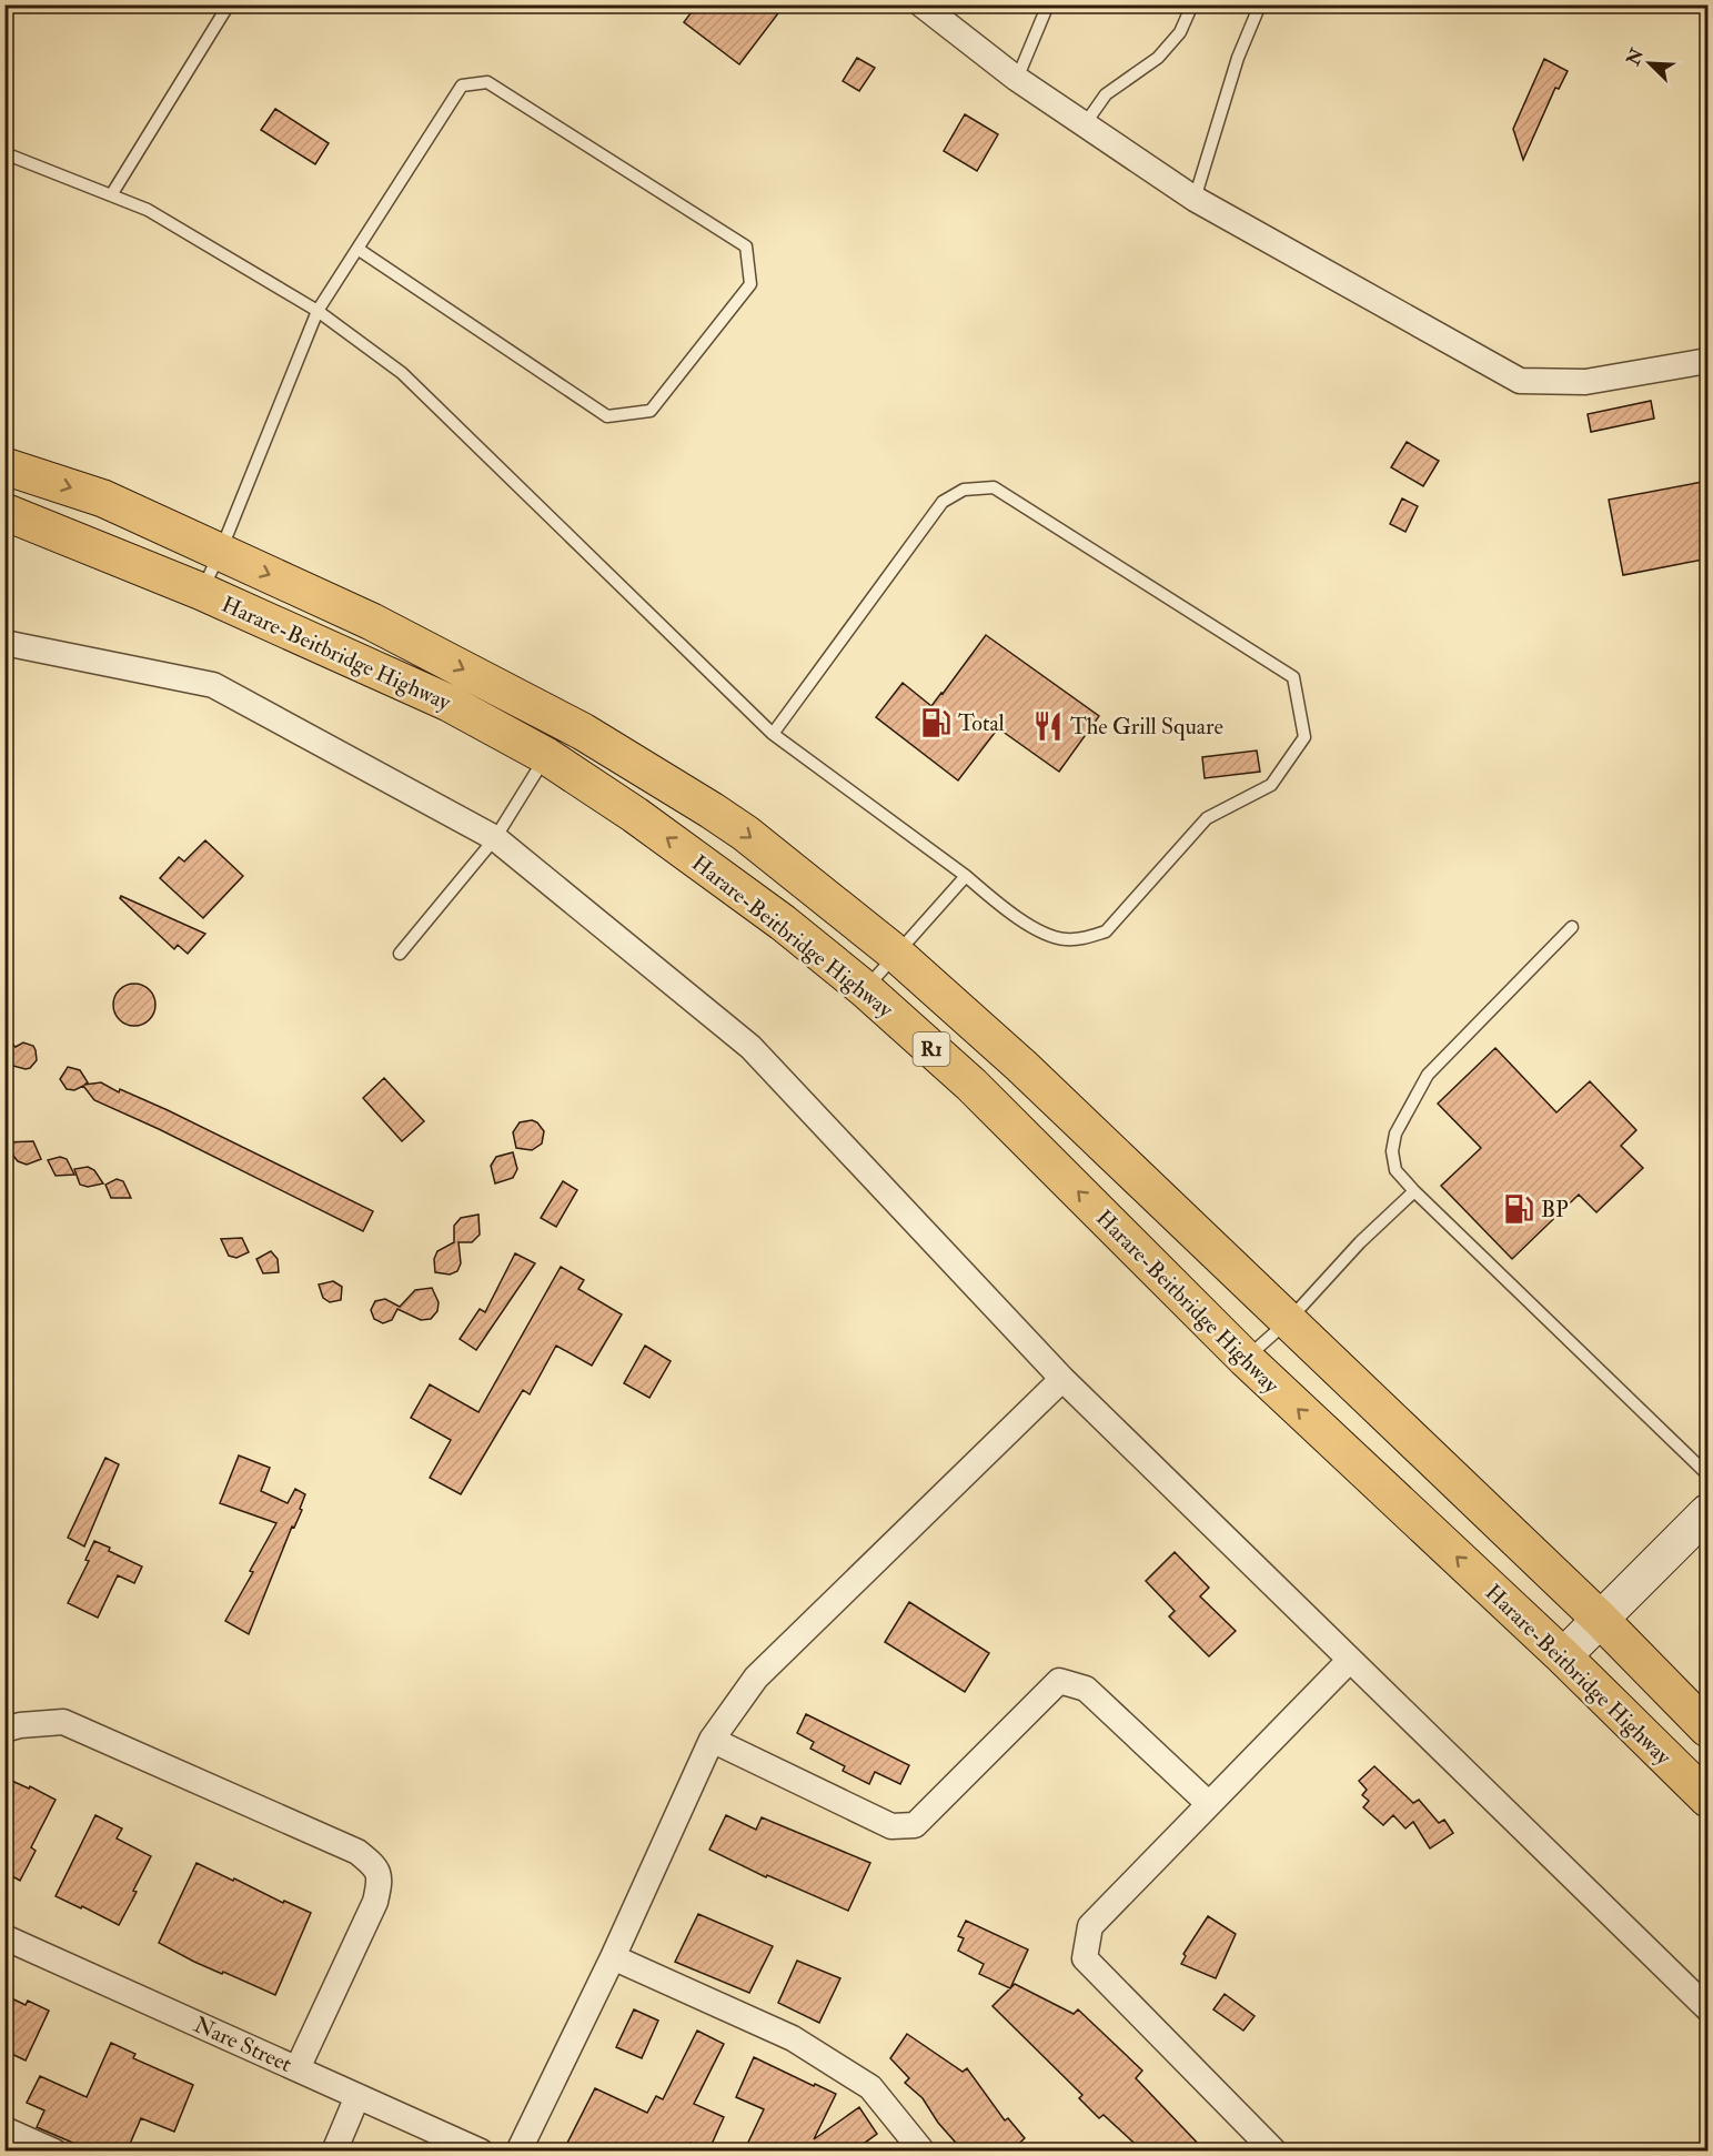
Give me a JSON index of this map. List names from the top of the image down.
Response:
{
  "streets": {
    "highway": ["Harare-Beitbridge Highway", "R1"],
    "street": ["Nare Street"]
  },
  "places": {
    "fuel station": ["Total", "BP"],
    "restaurant": ["The Grill Square"]
  },
  "north": "top left"
}
